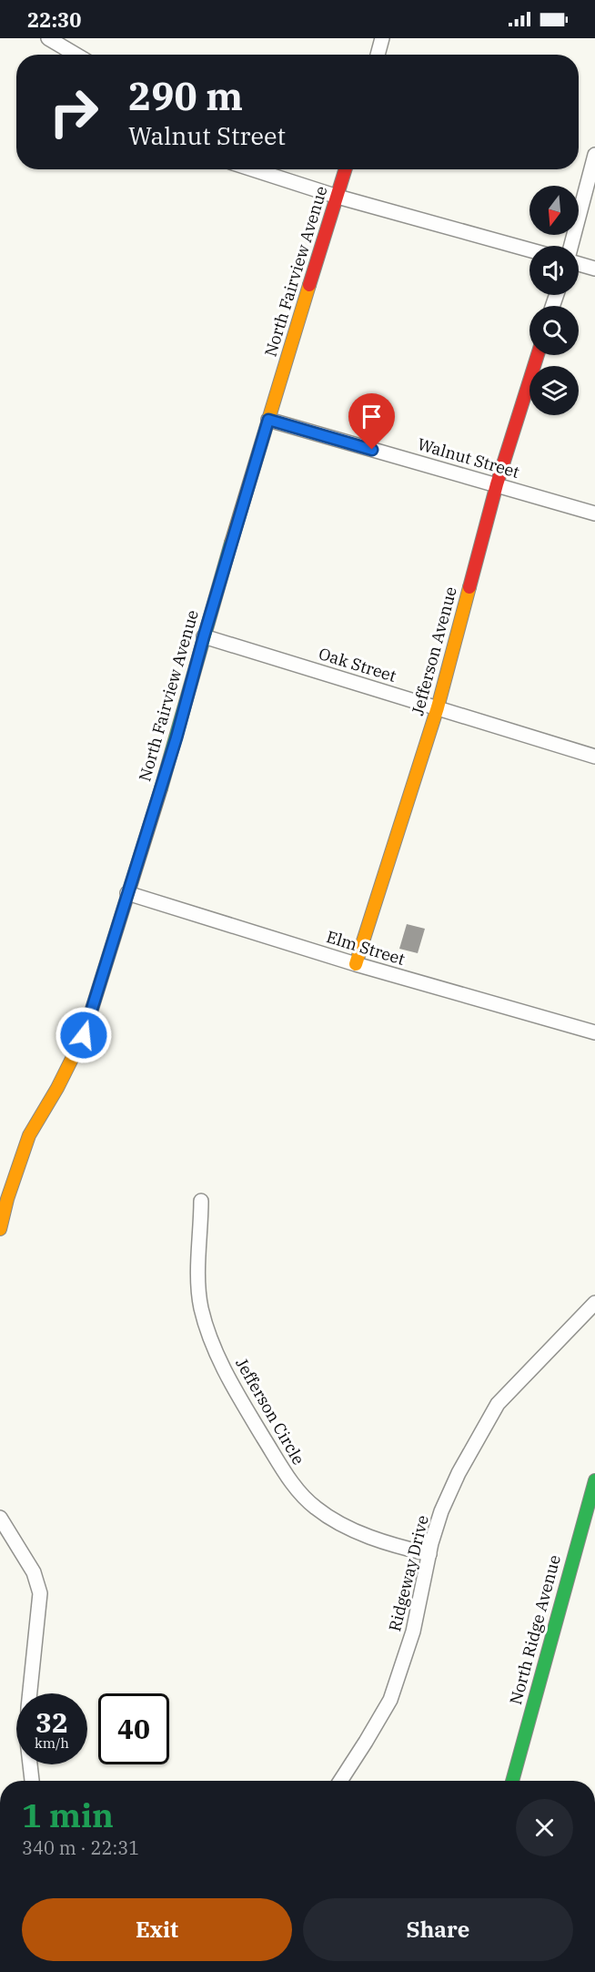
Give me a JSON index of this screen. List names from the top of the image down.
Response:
{
  "streets": {
    "street": [
      "North Fairview Avenue",
      "Walnut Street",
      "Jefferson Avenue",
      "Oak Street",
      "Elm Street",
      "Jefferson Circle",
      "Ridgeway Drive",
      "North Ridge Avenue"
    ]
  },
  "crossings": [
    ["North Fairview Avenue", "Walnut Street"],
    ["North Fairview Avenue", "Oak Street"],
    ["North Fairview Avenue", "Elm Street"],
    ["Walnut Street", "Jefferson Avenue"],
    ["Jefferson Avenue", "Oak Street"],
    ["Jefferson Avenue", "Elm Street"],
    ["Jefferson Circle", "Ridgeway Drive"]
  ],
  "north": "bottom",
  "page": {
    "status": "22:30",
    "turn": ["290 m", "Walnut Street"],
    "speed": "32 km/h",
    "limit": "40",
    "heading": ["1 min", "340 m · 22:31"],
    "buttons": ["Exit", "Share"]
  }
}
